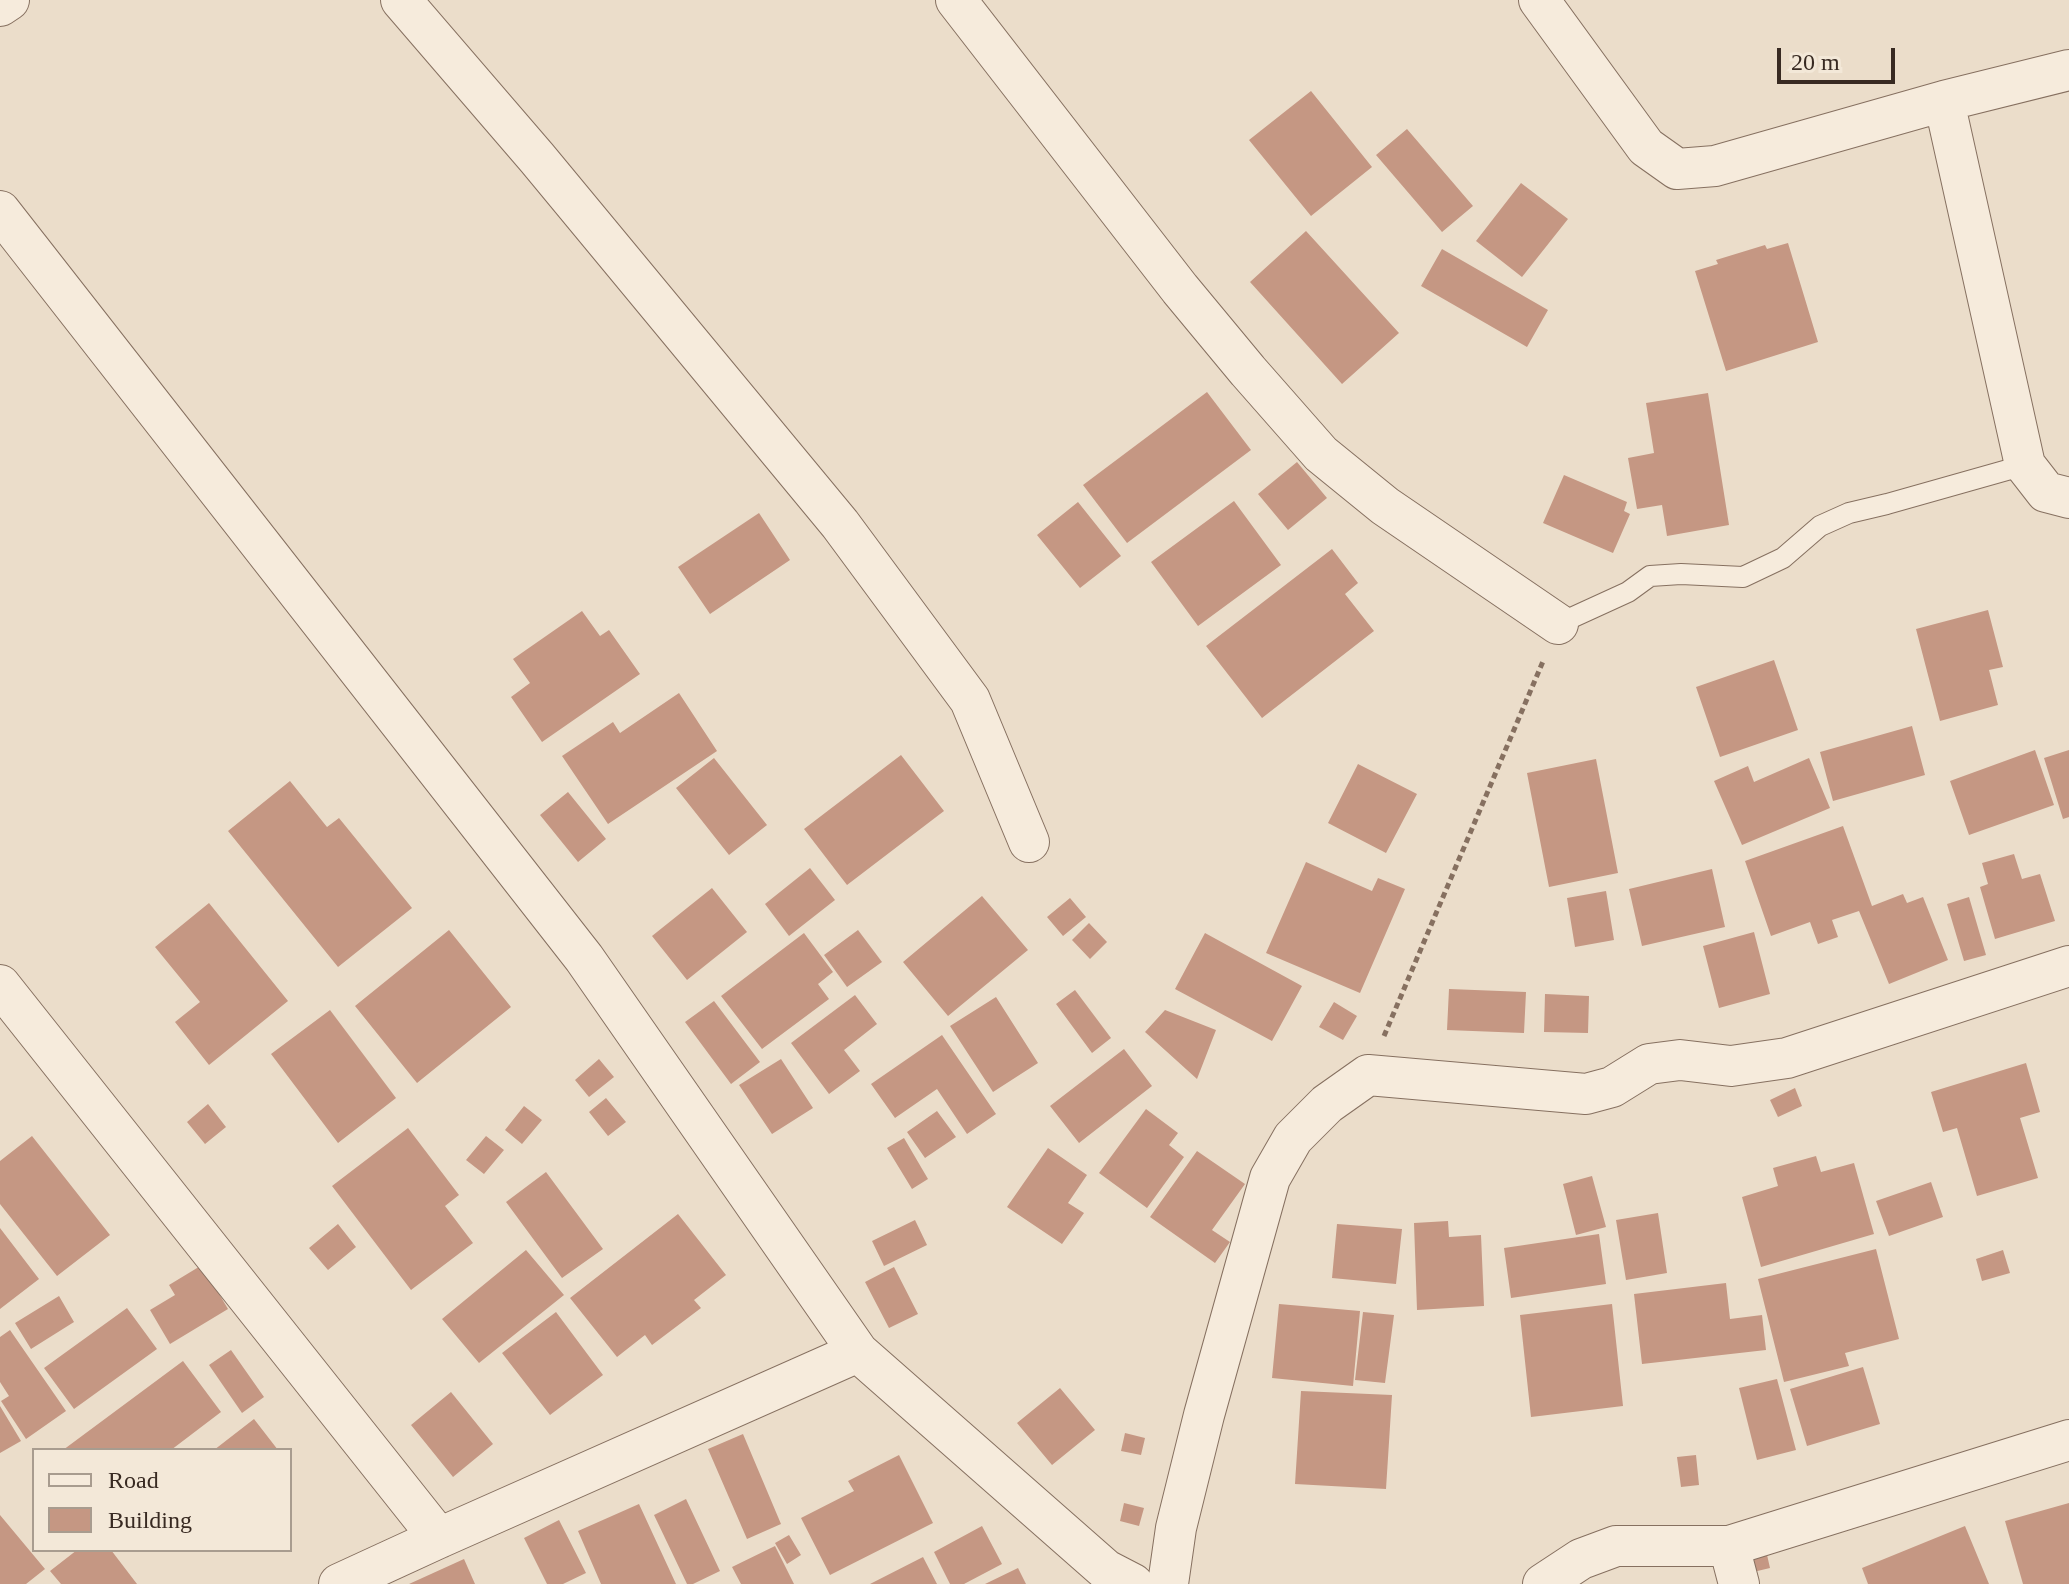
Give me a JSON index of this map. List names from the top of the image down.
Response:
{
  "legend": ["Road", "Building"],
  "scale_bar": "20 m"
}
